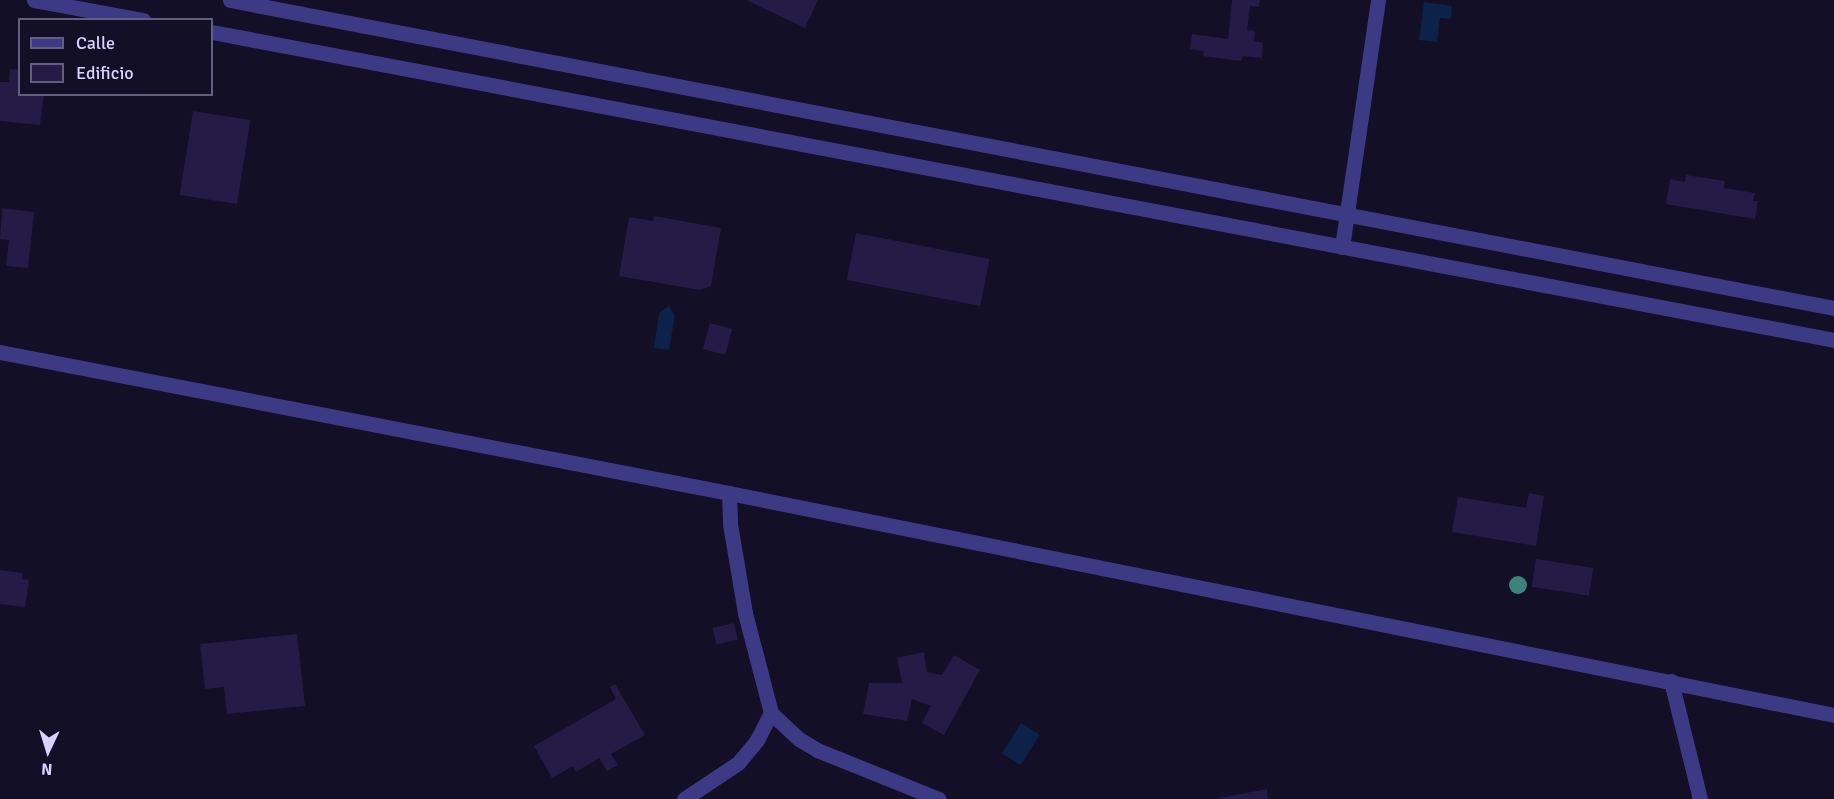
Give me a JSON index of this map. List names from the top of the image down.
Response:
{
  "legend": ["Calle", "Edificio"],
  "north": "bottom"
}
